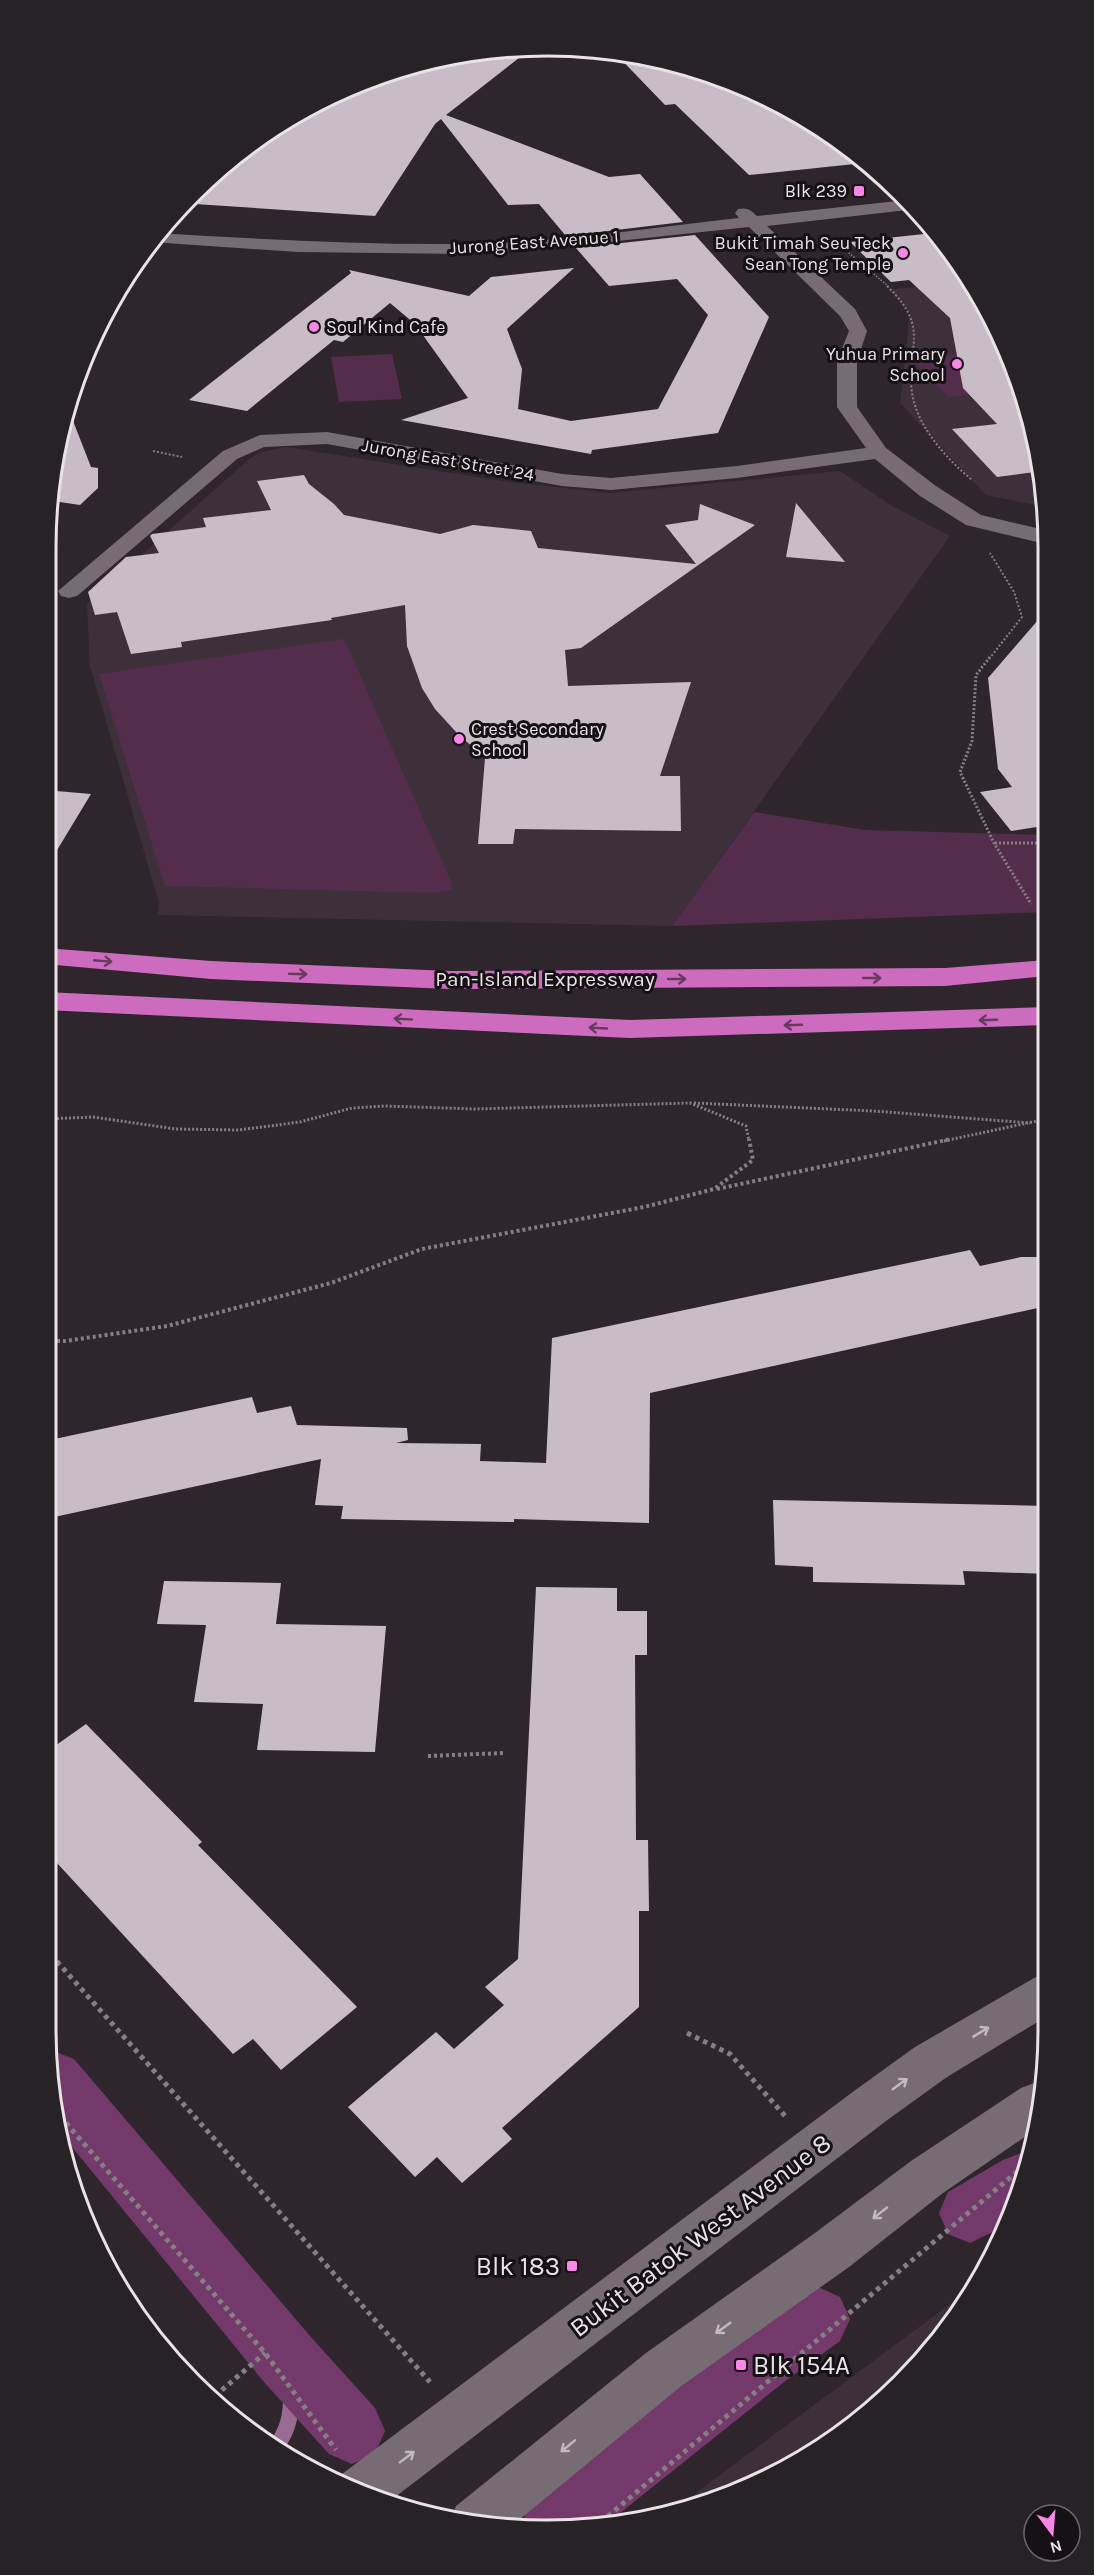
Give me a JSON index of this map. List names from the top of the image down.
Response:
{
  "streets": {
    "highway": ["Pan-Island Expressway"],
    "street": ["Jurong East Avenue 1", "Jurong East Street 24", "Bukit Batok West Avenue 8"]
  },
  "places": {
    "transit": ["Blk 239", "Blk 183", "Blk 154A"],
    "other": [
      "Bukit Timah Seu Teck Sean Tong Temple",
      "Soul Kind Cafe",
      "Yuhua Primary School",
      "Crest Secondary School"
    ]
  },
  "north": "bottom"
}
